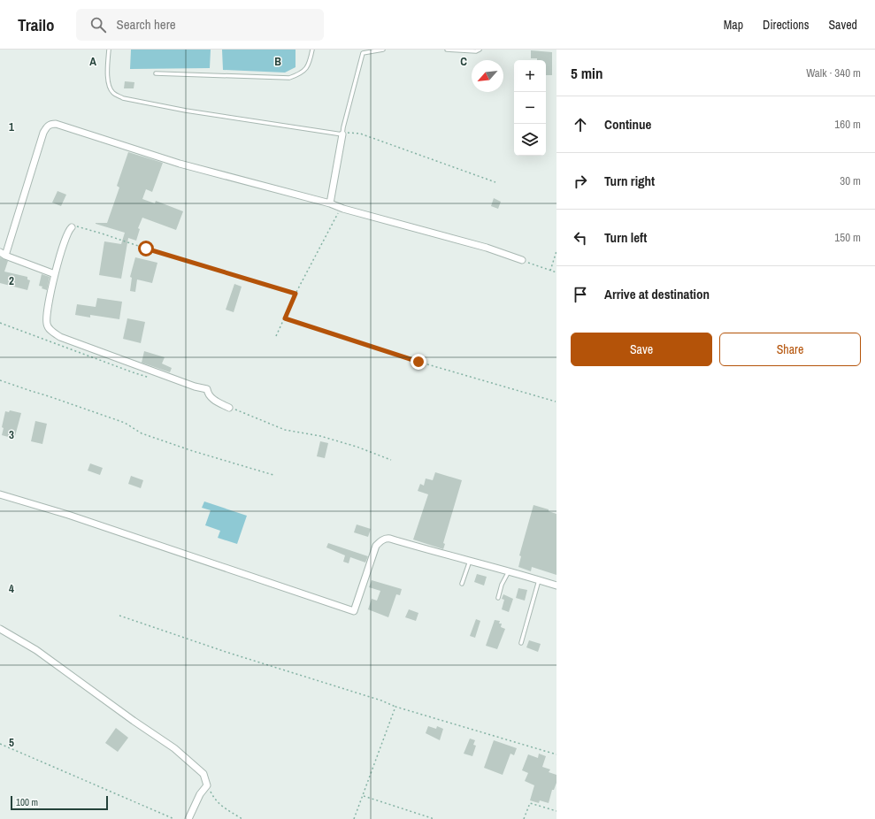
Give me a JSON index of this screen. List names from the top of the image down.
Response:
{
  "scale_bar": "100 m",
  "north": "bottom left",
  "page": {
    "header": "Trailo",
    "search": "Search here",
    "nav": ["Map", "Directions", "Saved"],
    "heading": ["5 min", "Walk · 340 m"],
    "map_buttons": ["+", "−"],
    "list": [
      ["Continue", "160 m"],
      ["Turn right", "30 m"],
      ["Turn left", "150 m"],
      "Arrive at destination"
    ],
    "buttons": ["Save", "Share"],
    "scale": "100 m"
  },
  "grid": {
    "columns": ["A", "B", "C"],
    "rows": [
      "1",
      "2",
      "3",
      "4",
      "5"
    ]
  }
}
